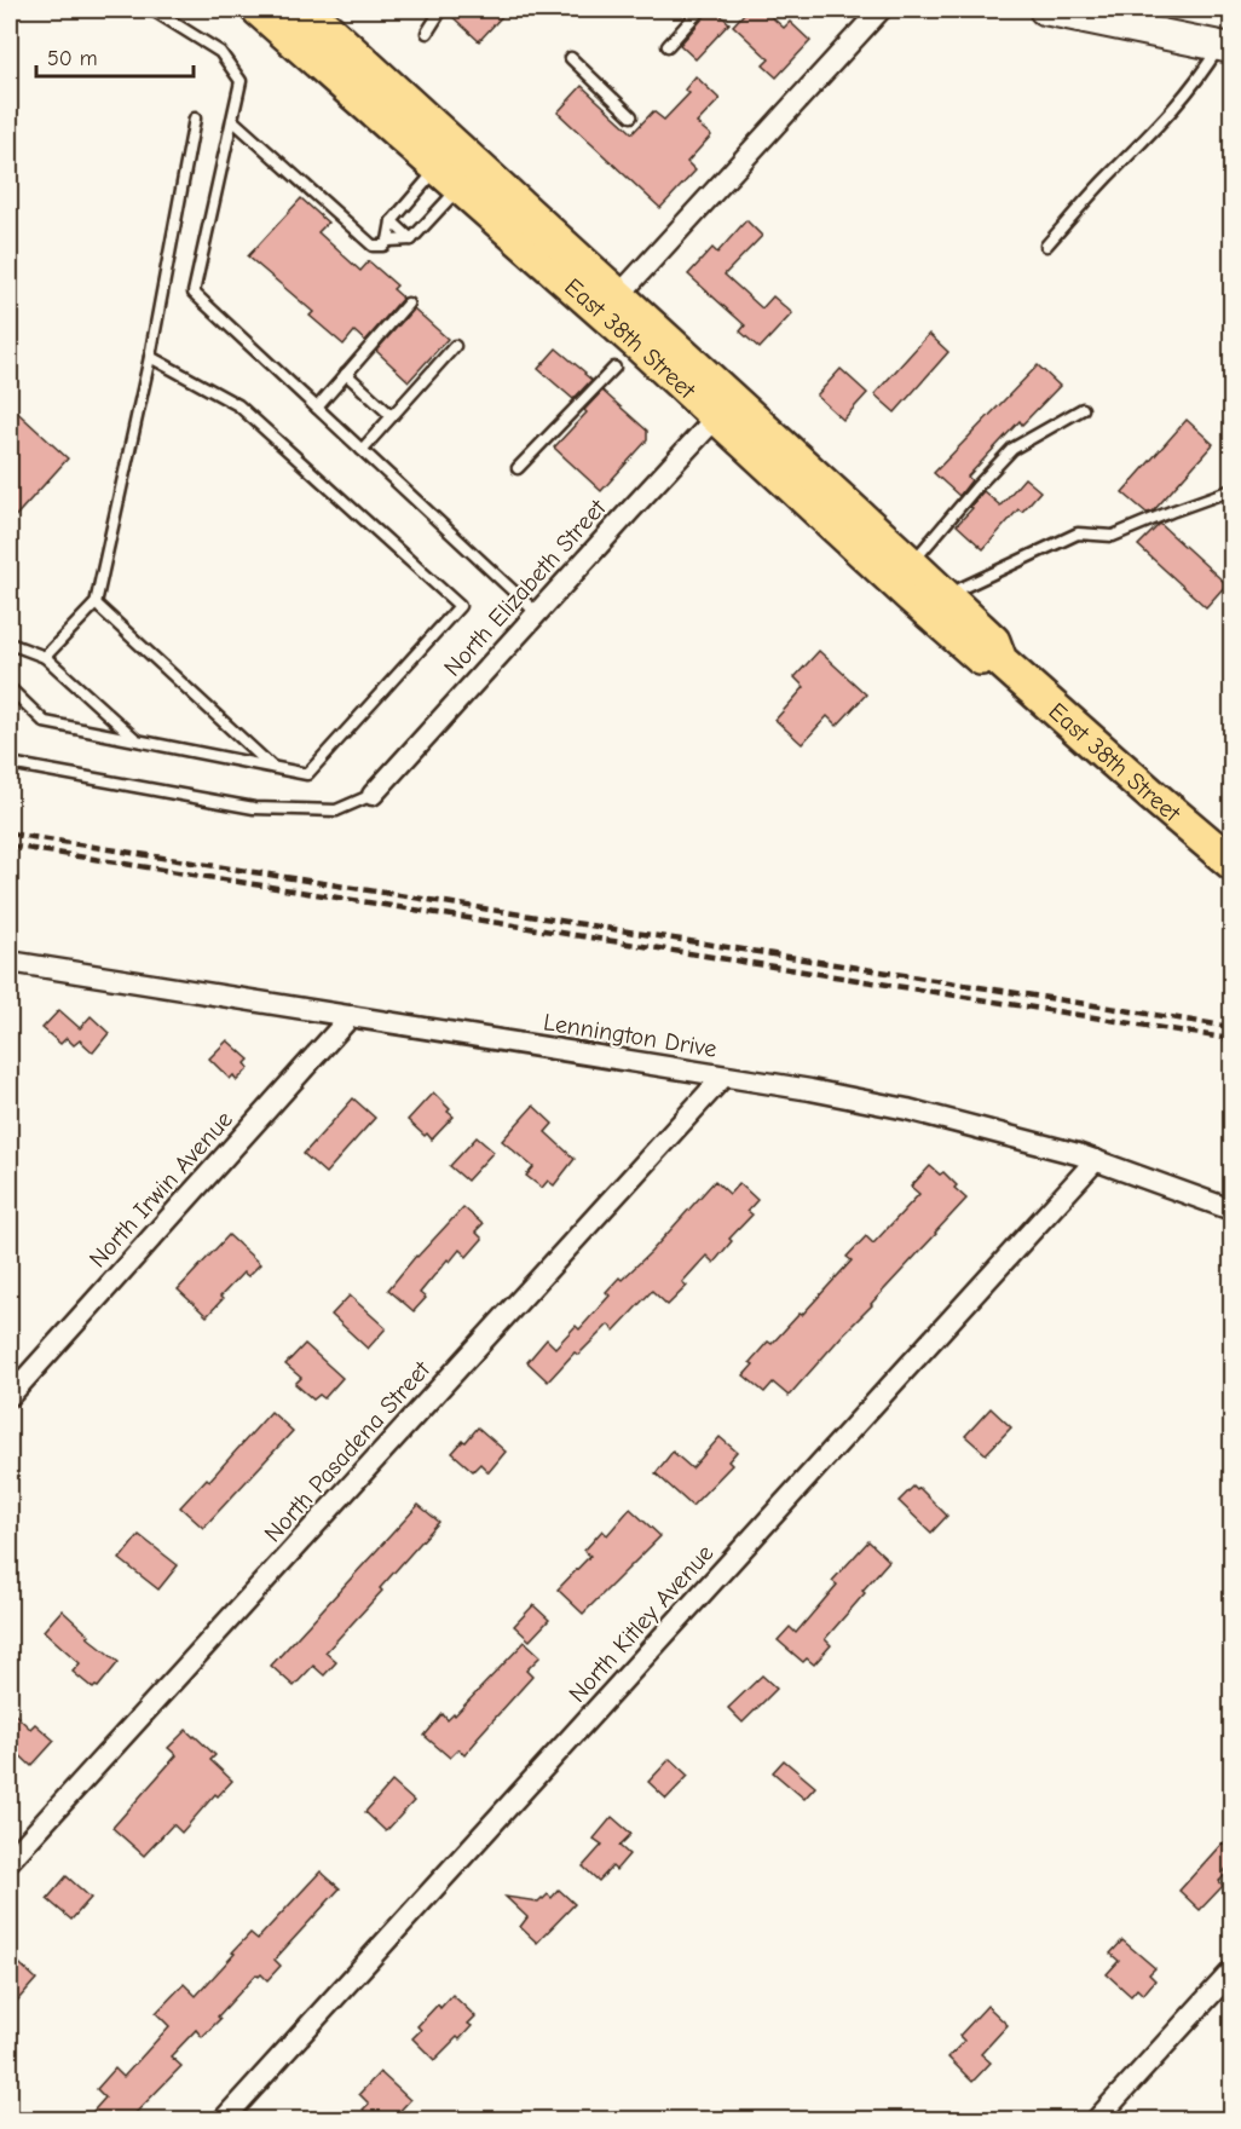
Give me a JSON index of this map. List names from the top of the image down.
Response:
{
  "streets": {
    "main road": ["East 38th Street"],
    "street": [
      "North Elizabeth Street",
      "Lennington Drive",
      "North Irwin Avenue",
      "North Pasadena Street",
      "North Kitley Avenue"
    ]
  },
  "crossings": [
    ["East 38th Street", "North Elizabeth Street"],
    ["Lennington Drive", "North Irwin Avenue"],
    ["Lennington Drive", "North Pasadena Street"],
    ["Lennington Drive", "North Kitley Avenue"]
  ],
  "scale_bar": "50 m"
}
